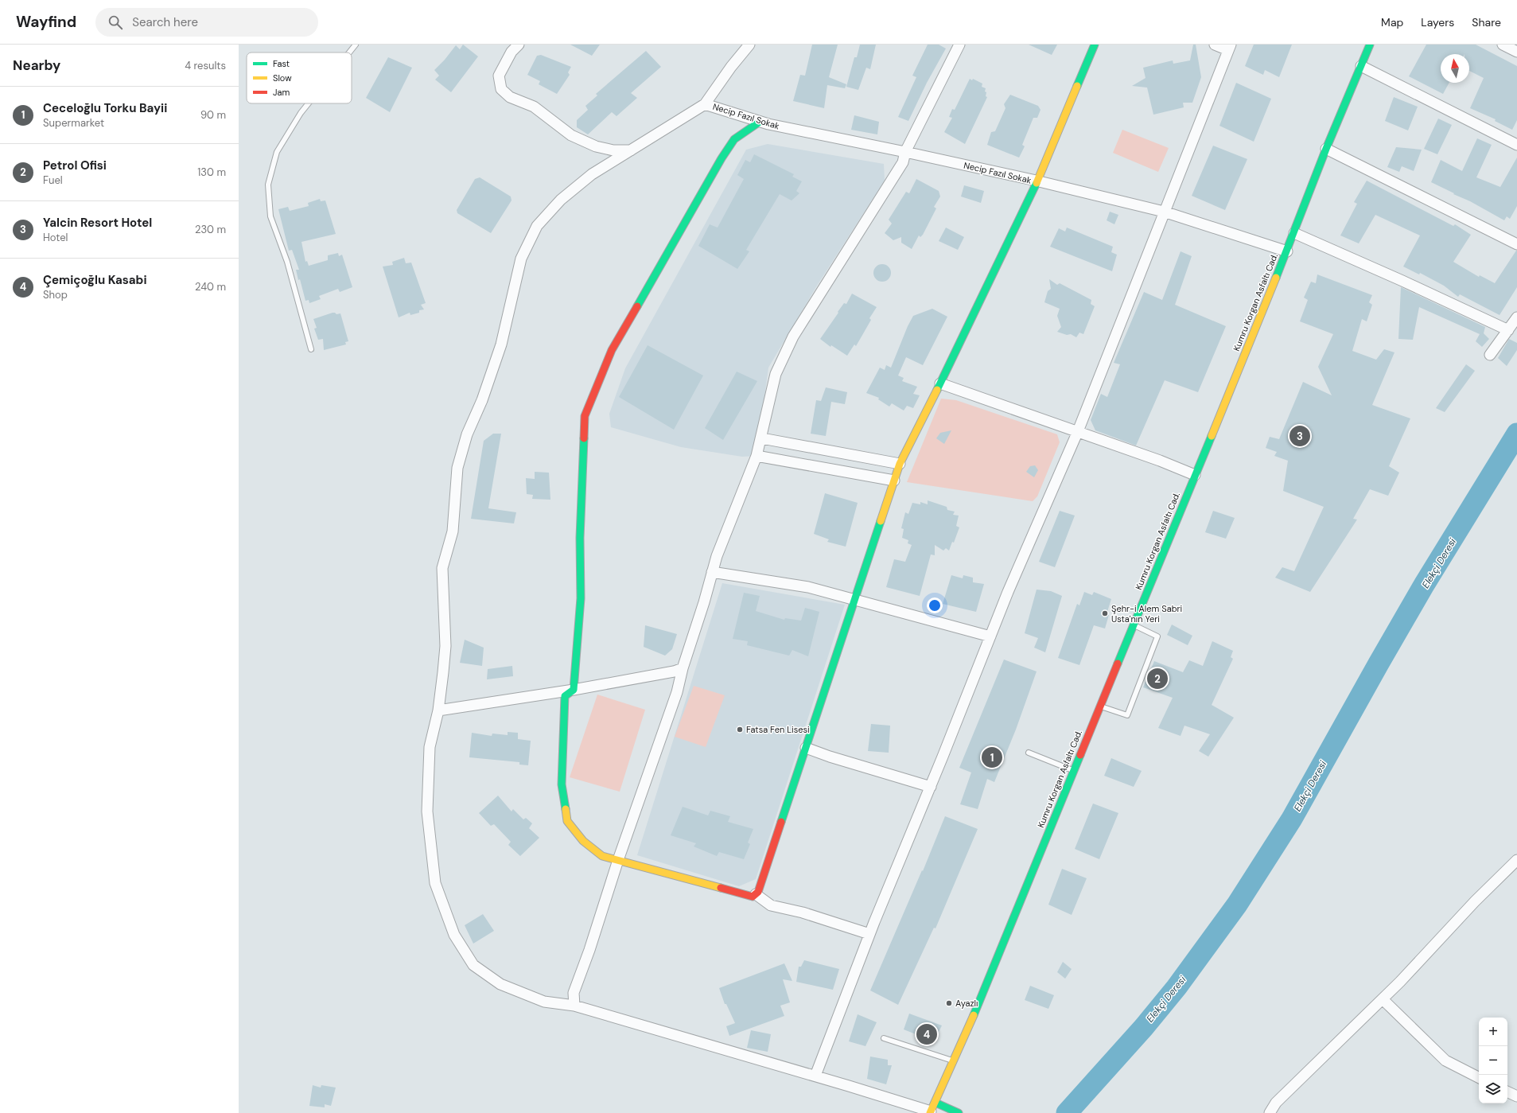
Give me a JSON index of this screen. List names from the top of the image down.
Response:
{
  "streets": {
    "street": ["Necip Fazıl Sokak", "Kumru Korgan Asfaltı Cad."]
  },
  "crossings": [
    ["Necip Fazıl Sokak", "Kumru Korgan Asfaltı Cad."]
  ],
  "water": ["Elekçi Deresi"],
  "places": ["Şehr-i Alem Sabri Usta'nın Yeri", "Fatsa Fen Lisesi", "Ayazlı"],
  "legend": ["Fast", "Slow", "Jam"],
  "north": "top",
  "page": {
    "header": "Wayfind",
    "search": "Search here",
    "nav": ["Map", "Layers", "Share"],
    "heading": ["Nearby", "4 results"],
    "list": [
      {
        "mark": "1",
        "name": "Ceceloğlu Torku Bayii",
        "note": "Supermarket",
        "value": "90 m"
      },
      {
        "mark": "2",
        "name": "Petrol Ofisi",
        "note": "Fuel",
        "value": "130 m"
      },
      {
        "mark": "3",
        "name": "Yalcin Resort Hotel",
        "note": "Hotel",
        "value": "230 m"
      },
      {
        "mark": "4",
        "name": "Çemiçoğlu Kasabi",
        "note": "Shop",
        "value": "240 m"
      }
    ],
    "pins": [
      "3",
      "2",
      "1",
      "4"
    ],
    "map_buttons": ["+", "−"]
  }
}
